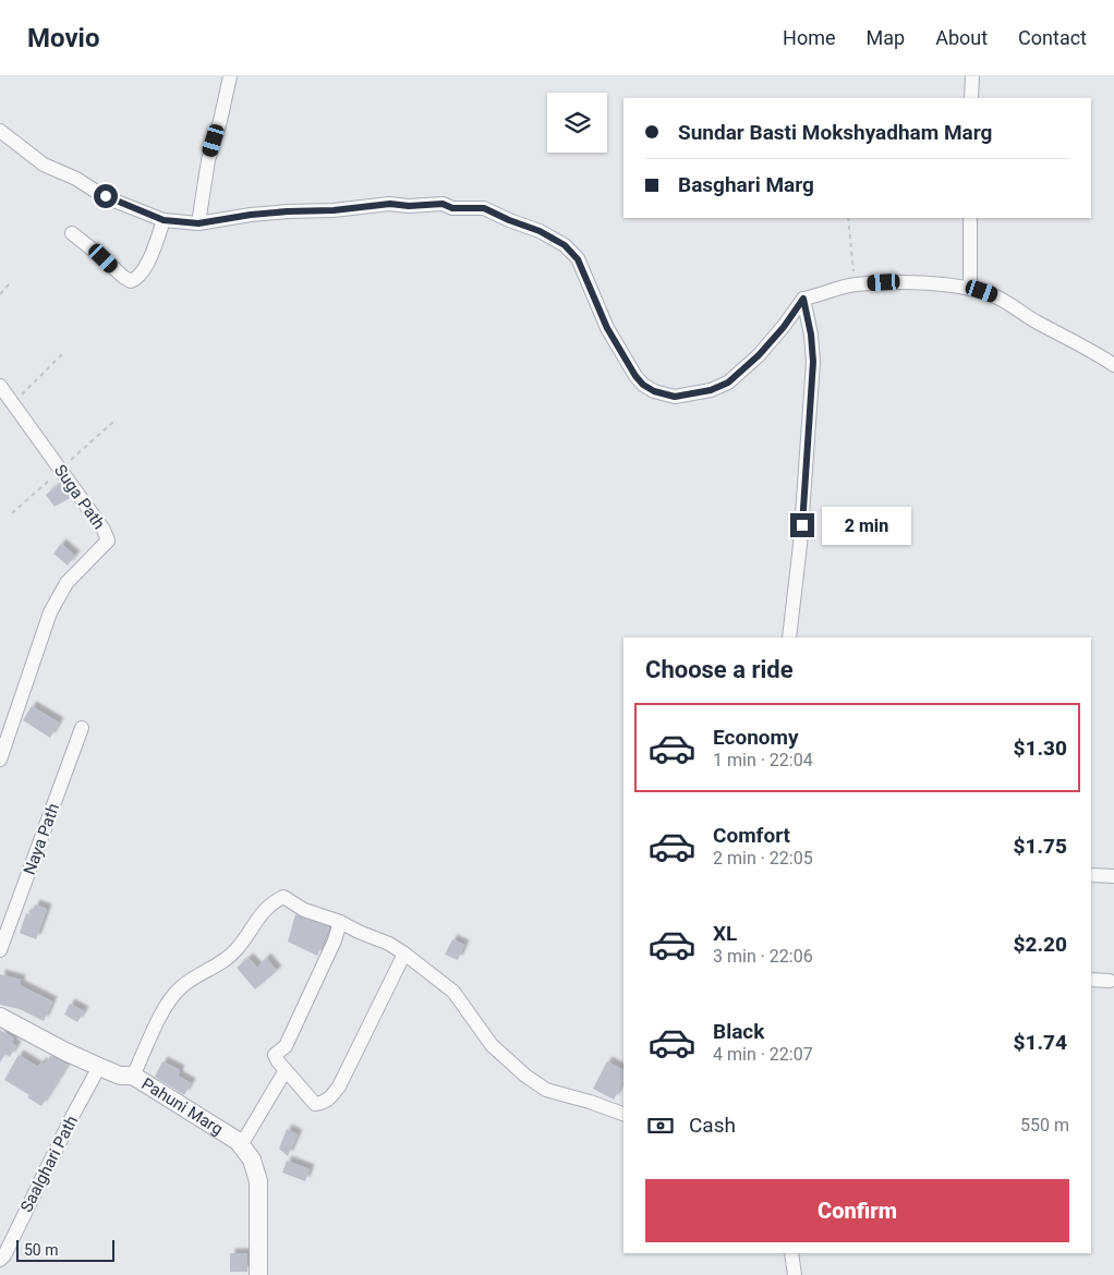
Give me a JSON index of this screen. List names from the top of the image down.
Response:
{
  "streets": {
    "street": [
      "Suga Path",
      "Naya Path",
      "Pahuni Marg",
      "Saalghari Path"
    ]
  },
  "crossings": [
    ["Pahuni Marg", "Saalghari Path"]
  ],
  "scale_bar": "50 m",
  "page": {
    "header": "Movio",
    "nav": [
      "Home",
      "Map",
      "About",
      "Contact"
    ],
    "banner": ["Sundar Basti Mokshyadham Marg", "Basghari Marg"],
    "bubble": "2 min",
    "heading": "Choose a ride",
    "list": [
      {
        "name": "Economy",
        "note": "1 min · 22:04",
        "value": "$1.30"
      },
      {
        "name": "Comfort",
        "note": "2 min · 22:05",
        "value": "$1.75"
      },
      {
        "name": "XL",
        "note": "3 min · 22:06",
        "value": "$2.20"
      },
      {
        "name": "Black",
        "note": "4 min · 22:07",
        "value": "$1.74"
      }
    ],
    "pay": ["Cash", "550 m"],
    "buttons": "Confirm",
    "scale": "50 m"
  }
}
